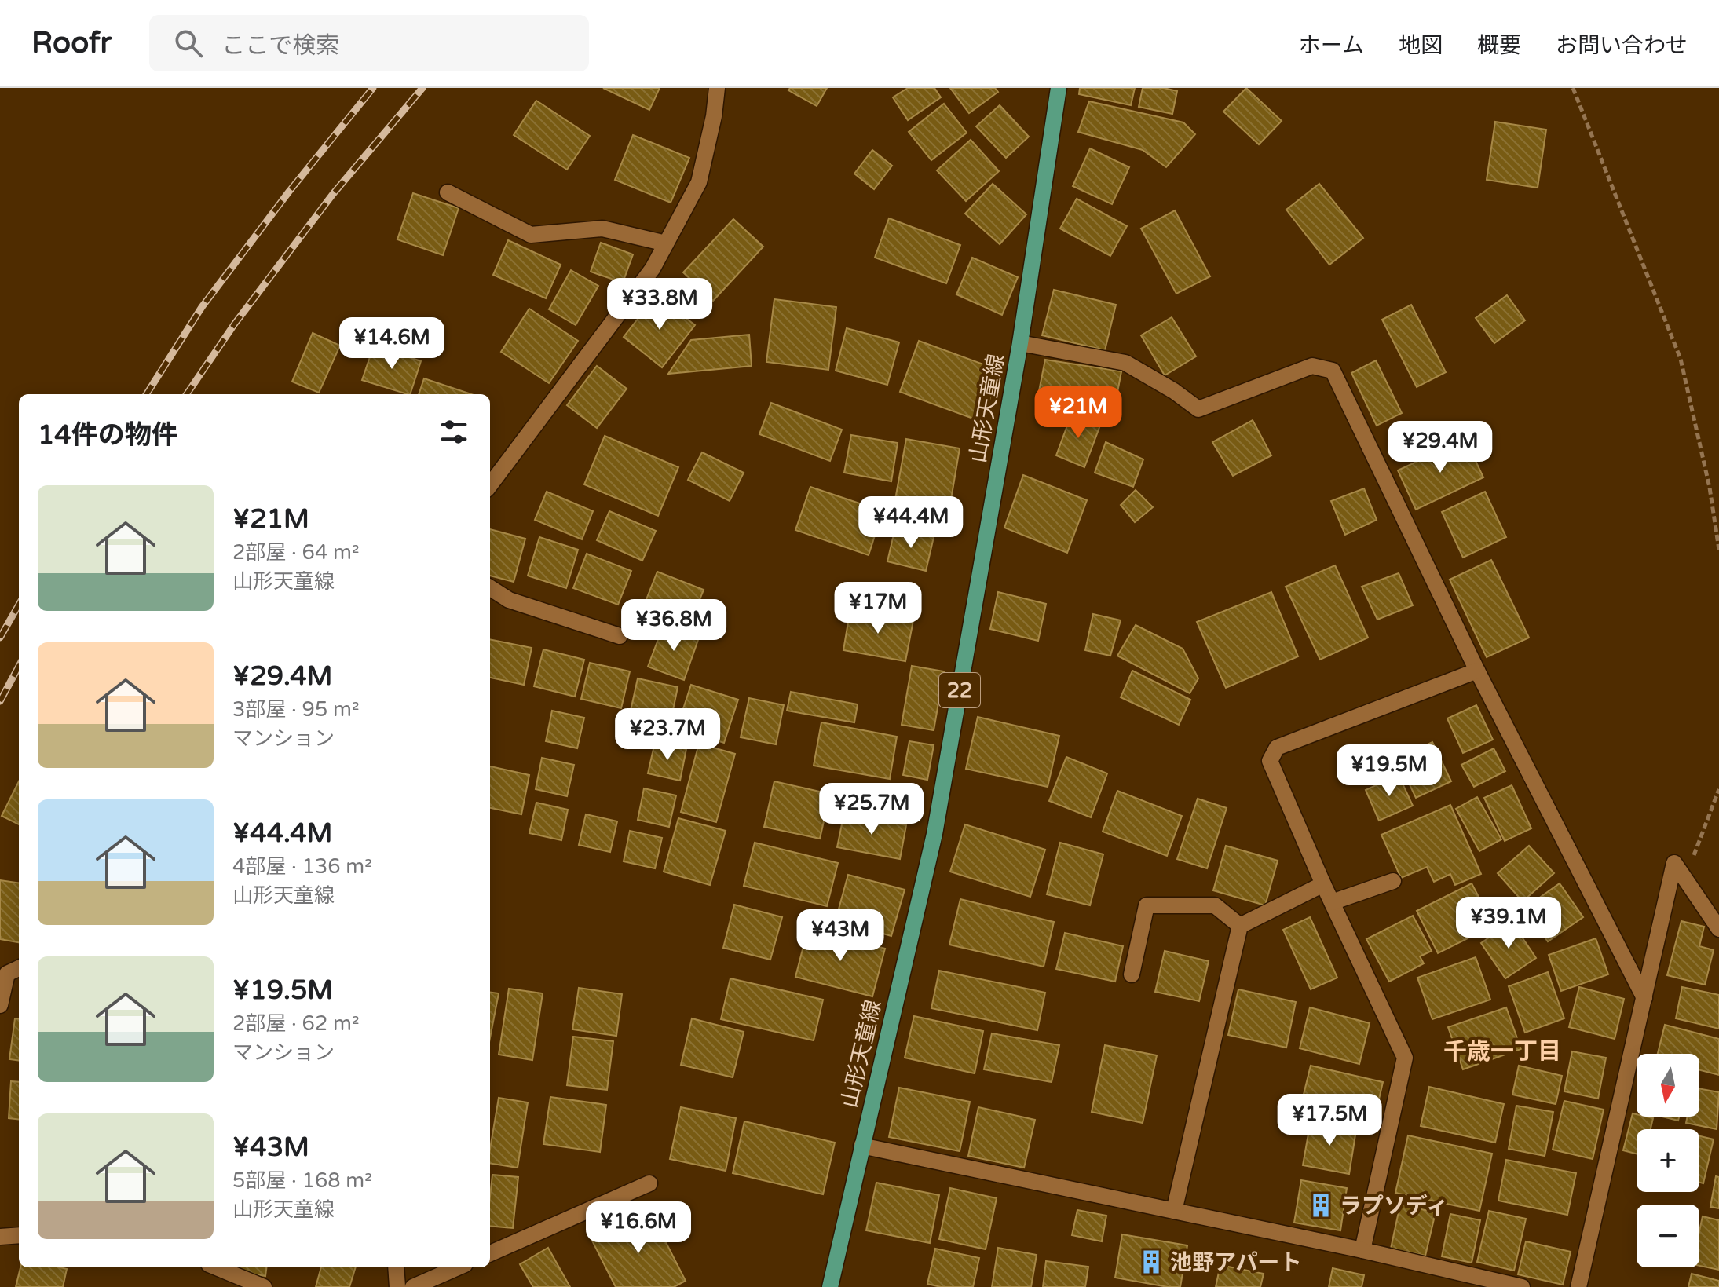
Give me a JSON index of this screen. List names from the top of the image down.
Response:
{
  "streets": {
    "main road": ["山形天童線", "22"]
  },
  "districts": ["千歳一丁目"],
  "places": {
    "building": ["ラプソディ", "池野アパート"]
  },
  "north": "bottom",
  "page": {
    "header": "Roofr",
    "search": "ここで検索",
    "nav": [
      "ホーム",
      "地図",
      "概要",
      "お問い合わせ"
    ],
    "price": [
      "¥33.8M",
      "¥14.6M",
      "¥21M",
      "¥29.4M",
      "¥44.4M",
      "¥17M",
      "¥36.8M",
      "¥23.7M",
      "¥19.5M",
      "¥25.7M",
      "¥39.1M",
      "¥43M",
      "¥17.5M",
      "¥16.6M"
    ],
    "heading": "14件の物件",
    "list": [
      {
        "name": "¥21M",
        "note": "2部屋 · 64 m² · 山形天童線"
      },
      {
        "name": "¥29.4M",
        "note": "3部屋 · 95 m² · マンション"
      },
      {
        "name": "¥44.4M",
        "note": "4部屋 · 136 m² · 山形天童線"
      },
      {
        "name": "¥19.5M",
        "note": "2部屋 · 62 m² · マンション"
      },
      {
        "name": "¥43M",
        "note": "5部屋 · 168 m² · 山形天童線"
      }
    ],
    "map_buttons": ["+", "−"]
  }
}
